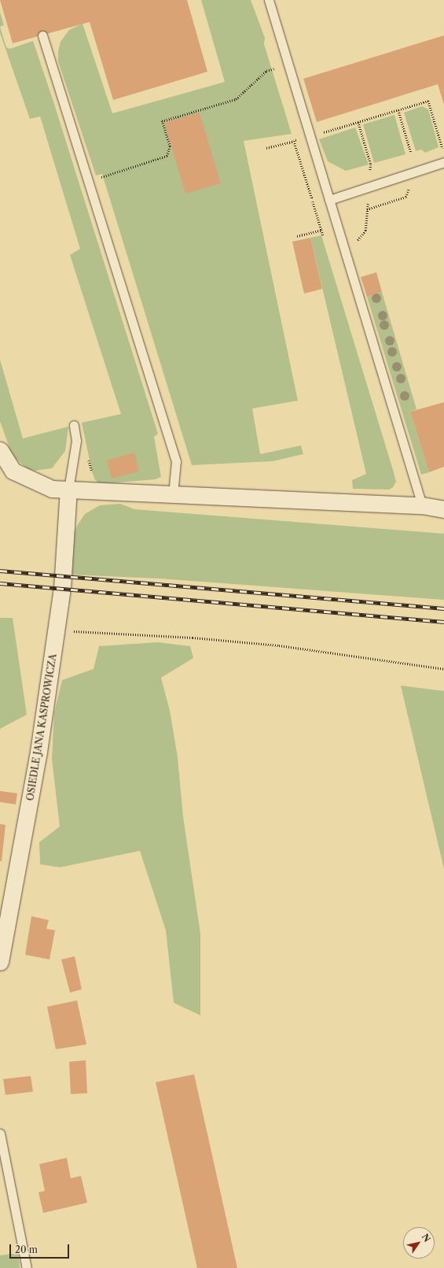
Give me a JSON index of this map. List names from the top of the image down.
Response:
{
  "streets": {
    "street": ["OSIEDLE JANA KASPROWICZA"]
  },
  "scale_bar": "20 m",
  "north": "top right"
}
